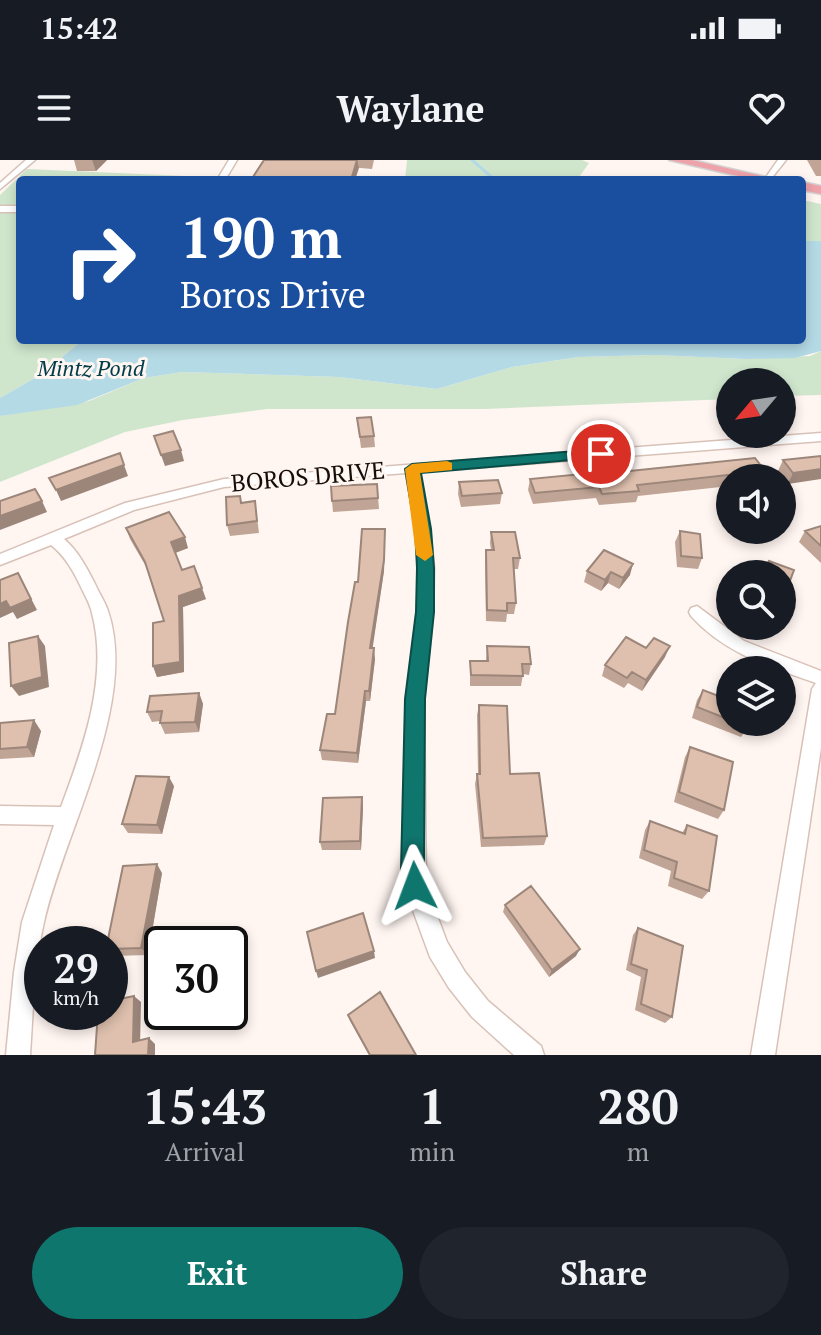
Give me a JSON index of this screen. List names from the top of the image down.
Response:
{
  "streets": {
    "street": ["BOROS DRIVE"]
  },
  "water": ["Mintz Pond"],
  "north": "bottom left",
  "page": {
    "status": "15:42",
    "header": "Waylane",
    "turn": ["190 m", "Boros Drive"],
    "speed": "29 km/h",
    "limit": "30",
    "eta": [
      "15:43",
      "Arrival",
      "1",
      "min",
      "280",
      "m"
    ],
    "buttons": ["Exit", "Share"]
  }
}
